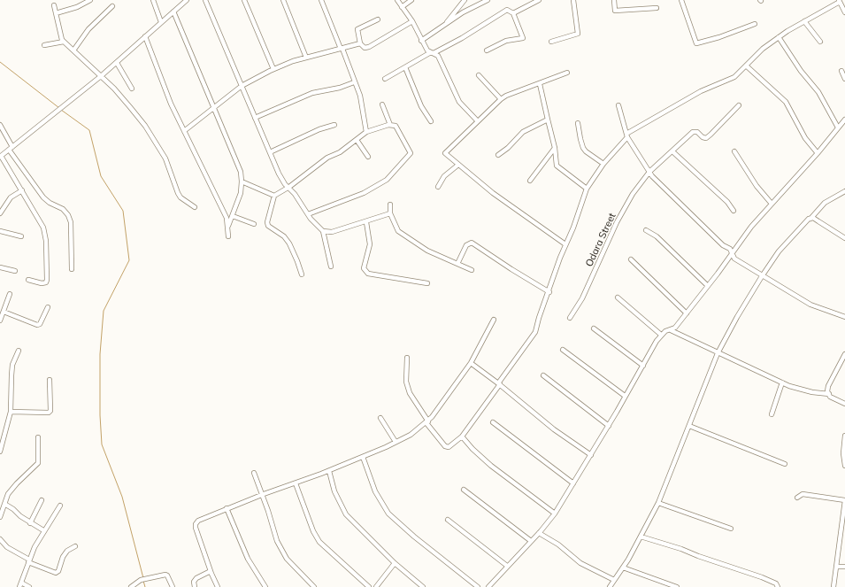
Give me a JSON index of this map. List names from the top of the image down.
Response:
{
  "streets": {
    "street": ["Odara Street"]
  }
}
